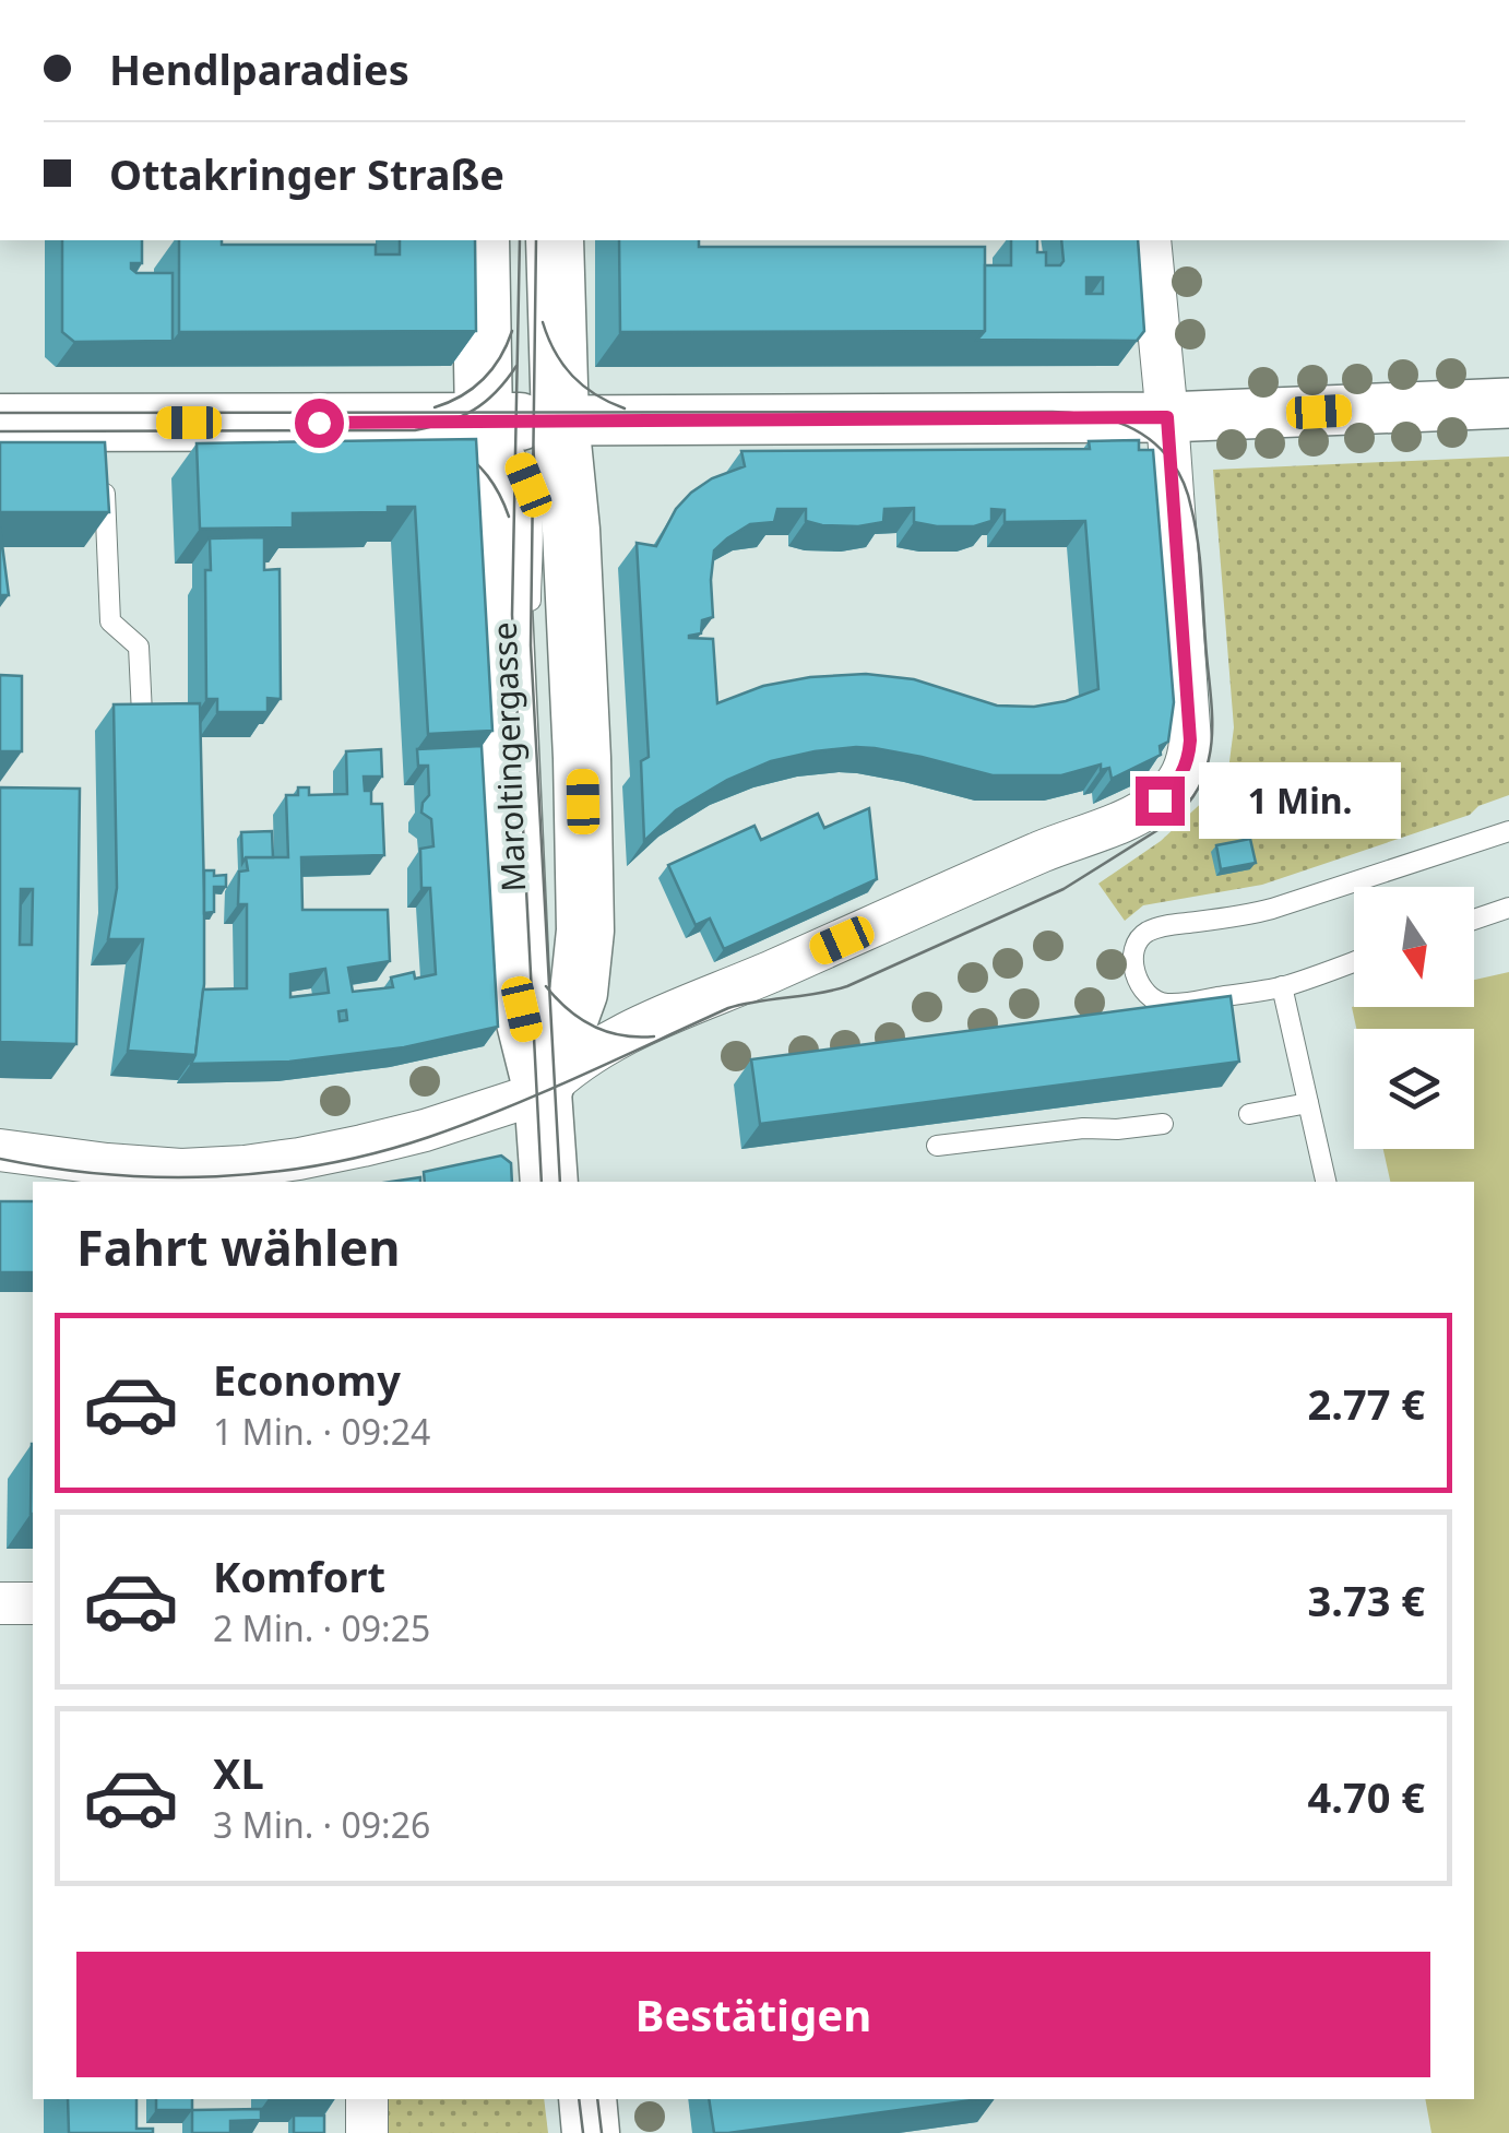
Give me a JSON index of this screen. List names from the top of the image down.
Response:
{
  "streets": {
    "main road": ["Maroltingergasse"]
  },
  "north": "bottom",
  "page": {
    "banner": ["Hendlparadies", "Ottakringer Straße"],
    "bubble": "1 Min.",
    "heading": "Fahrt wählen",
    "list": [
      {
        "name": "Economy",
        "note": "1 Min. · 09:24",
        "value": "2.77 €"
      },
      {
        "name": "Komfort",
        "note": "2 Min. · 09:25",
        "value": "3.73 €"
      },
      {
        "name": "XL",
        "note": "3 Min. · 09:26",
        "value": "4.70 €"
      }
    ],
    "buttons": "Bestätigen"
  }
}
